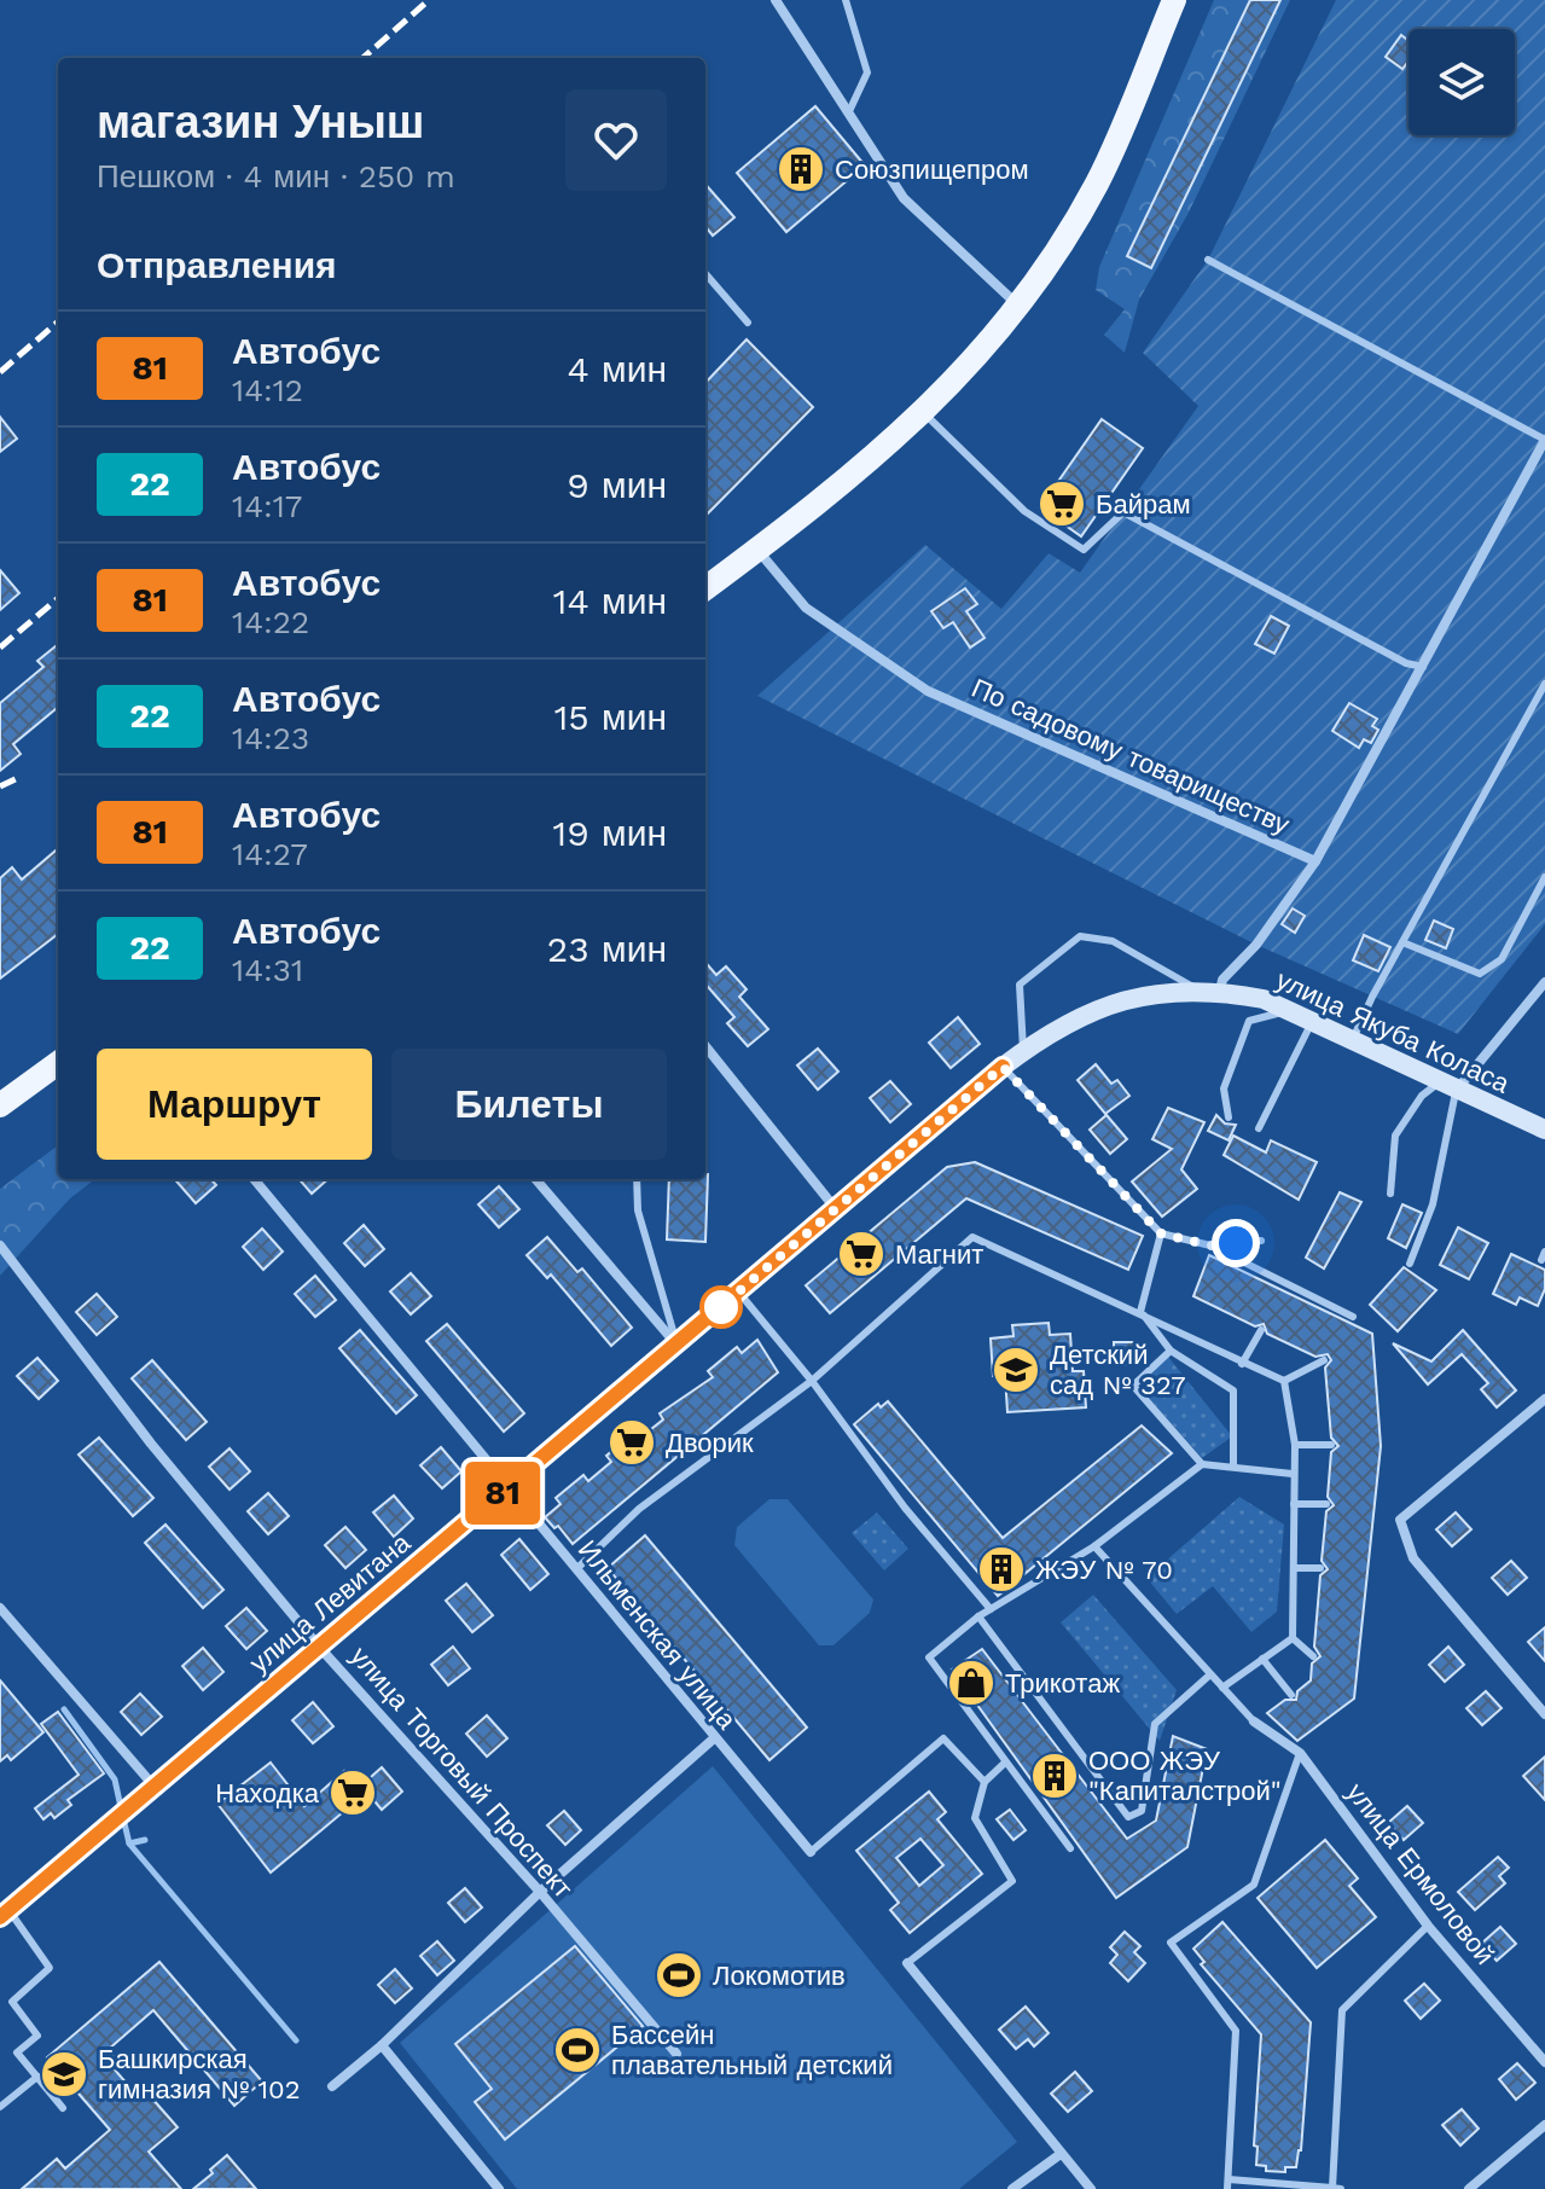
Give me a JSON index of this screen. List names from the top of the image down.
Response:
{
  "streets": {
    "street": [
      "По садовому товариществу",
      "улица Якуба Коласа",
      "улица Левитана",
      "Ильменская улица",
      "улица Торговый Проспект",
      "улица Ермоловой"
    ]
  },
  "crossings": [
    ["улица Якуба Коласа", "улица Левитана"],
    ["улица Левитана", "Ильменская улица"],
    ["улица Левитана", "улица Торговый Проспект"]
  ],
  "places": {
    "building": ["Союзпищепром", "ЖЭУ № 70", "ООО ЖЭУ \"Капиталстрой\""],
    "supermarket": [
      "Байрам",
      "Магнит",
      "Дворик",
      "Находка"
    ],
    "school or university": ["Детский сад № 327", "Башкирская гимназия № 102"],
    "shop": ["Трикотаж"],
    "sports": ["Локомотив", "Бассейн плавательный детский"]
  },
  "lines": ["bus line 81"],
  "page": {
    "on_map": "81",
    "heading": [
      ["магазин Уныш", "Пешком · 4 мин · 250 m"],
      "Отправления"
    ],
    "list": [
      {
        "mark": "81",
        "name": "Автобус",
        "note": "14:12",
        "value": "4 мин"
      },
      {
        "mark": "22",
        "name": "Автобус",
        "note": "14:17",
        "value": "9 мин"
      },
      {
        "mark": "81",
        "name": "Автобус",
        "note": "14:22",
        "value": "14 мин"
      },
      {
        "mark": "22",
        "name": "Автобус",
        "note": "14:23",
        "value": "15 мин"
      },
      {
        "mark": "81",
        "name": "Автобус",
        "note": "14:27",
        "value": "19 мин"
      },
      {
        "mark": "22",
        "name": "Автобус",
        "note": "14:31",
        "value": "23 мин"
      }
    ],
    "buttons": ["Маршрут", "Билеты"]
  }
}
